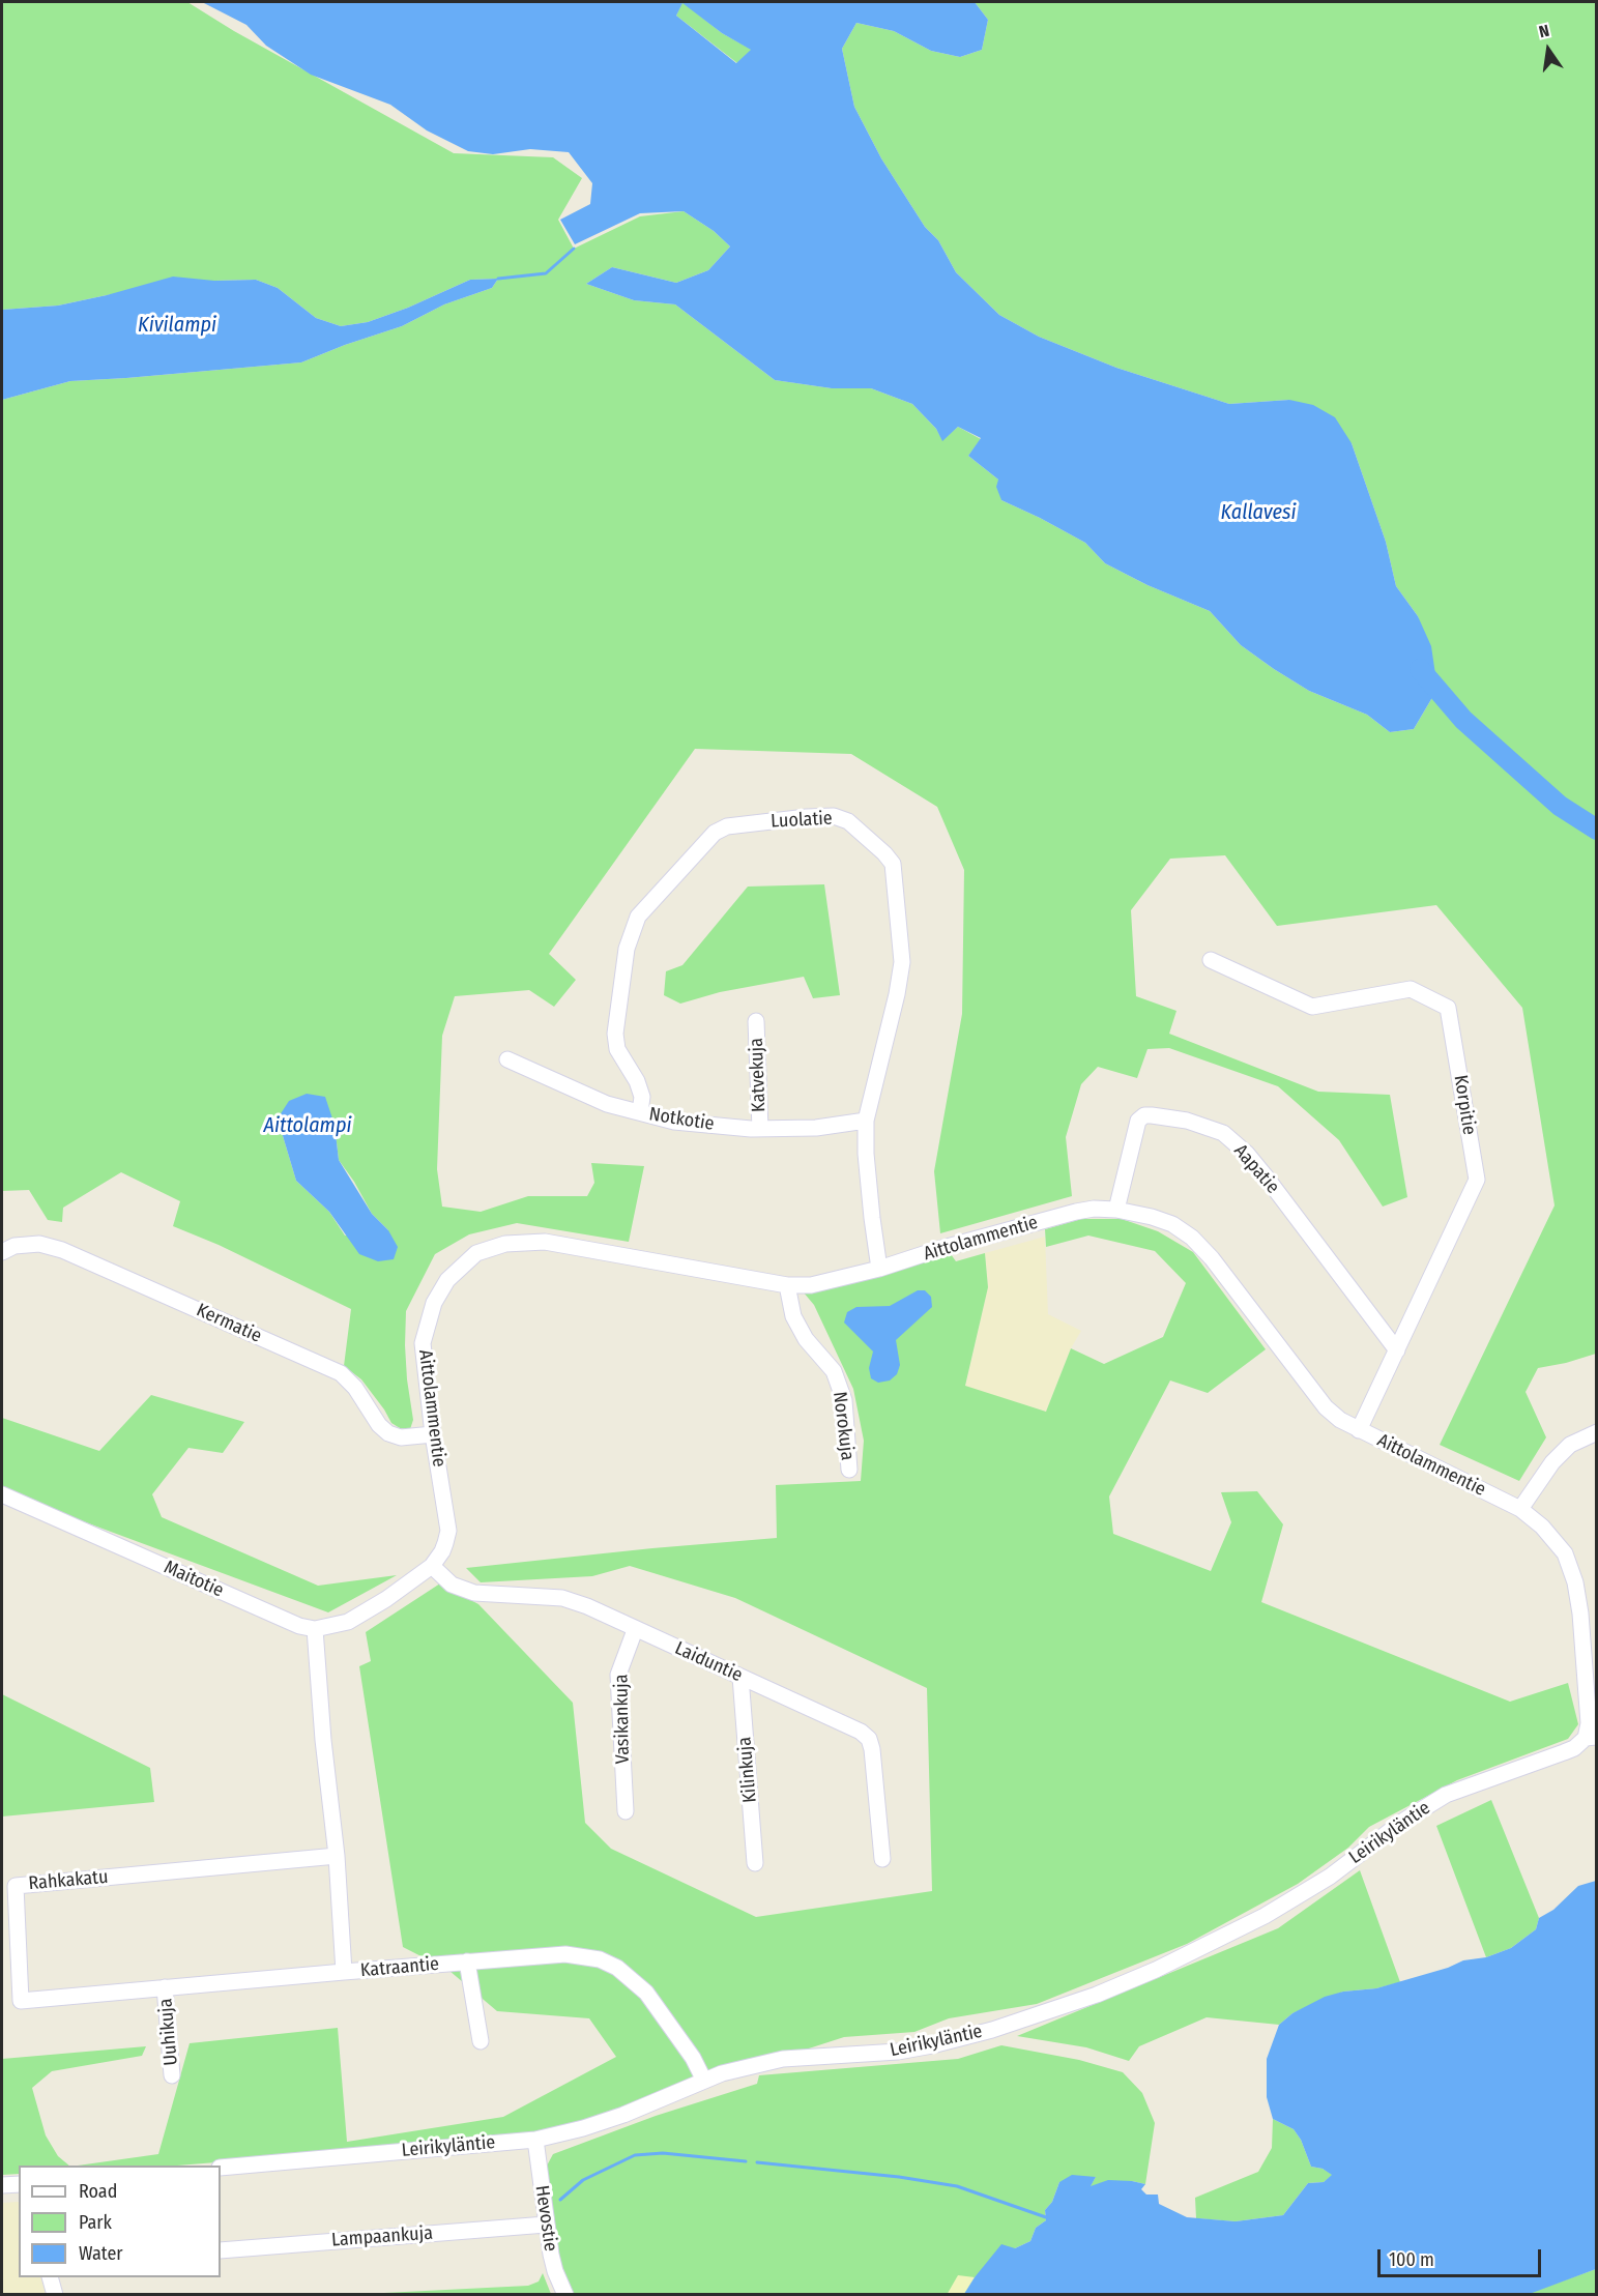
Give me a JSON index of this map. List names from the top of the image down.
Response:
{
  "streets": {
    "street": [
      "Luolatie",
      "Katvekuja",
      "Korpitie",
      "Notkotie",
      "Aapatie",
      "Aittolammentie",
      "Kermatie",
      "Norokuja",
      "Maitotie",
      "Laiduntie",
      "Vasikankuja",
      "Kilinkuja",
      "Leirikyläntie",
      "Rahkakatu",
      "Katraantie",
      "Uuhikuja",
      "Hevostie",
      "Lampaankuja"
    ]
  },
  "crossings": [
    ["Luolatie", "Notkotie"],
    ["Luolatie", "Aittolammentie"],
    ["Katvekuja", "Notkotie"],
    ["Korpitie", "Aapatie"],
    ["Korpitie", "Aittolammentie"],
    ["Aapatie", "Aittolammentie"],
    ["Aittolammentie", "Kermatie"],
    ["Aittolammentie", "Norokuja"],
    ["Aittolammentie", "Maitotie"],
    ["Aittolammentie", "Laiduntie"],
    ["Aittolammentie", "Leirikyläntie"],
    ["Maitotie", "Katraantie"],
    ["Laiduntie", "Vasikankuja"],
    ["Laiduntie", "Kilinkuja"],
    ["Leirikyläntie", "Katraantie"],
    ["Leirikyläntie", "Hevostie"],
    ["Rahkakatu", "Katraantie"],
    ["Rahkakatu", "Uuhikuja"],
    ["Hevostie", "Lampaankuja"]
  ],
  "water": ["Kivilampi", "Kallavesi", "Aittolampi"],
  "legend": ["Road", "Park", "Water"],
  "scale_bar": "100 m",
  "north": "top"
}
